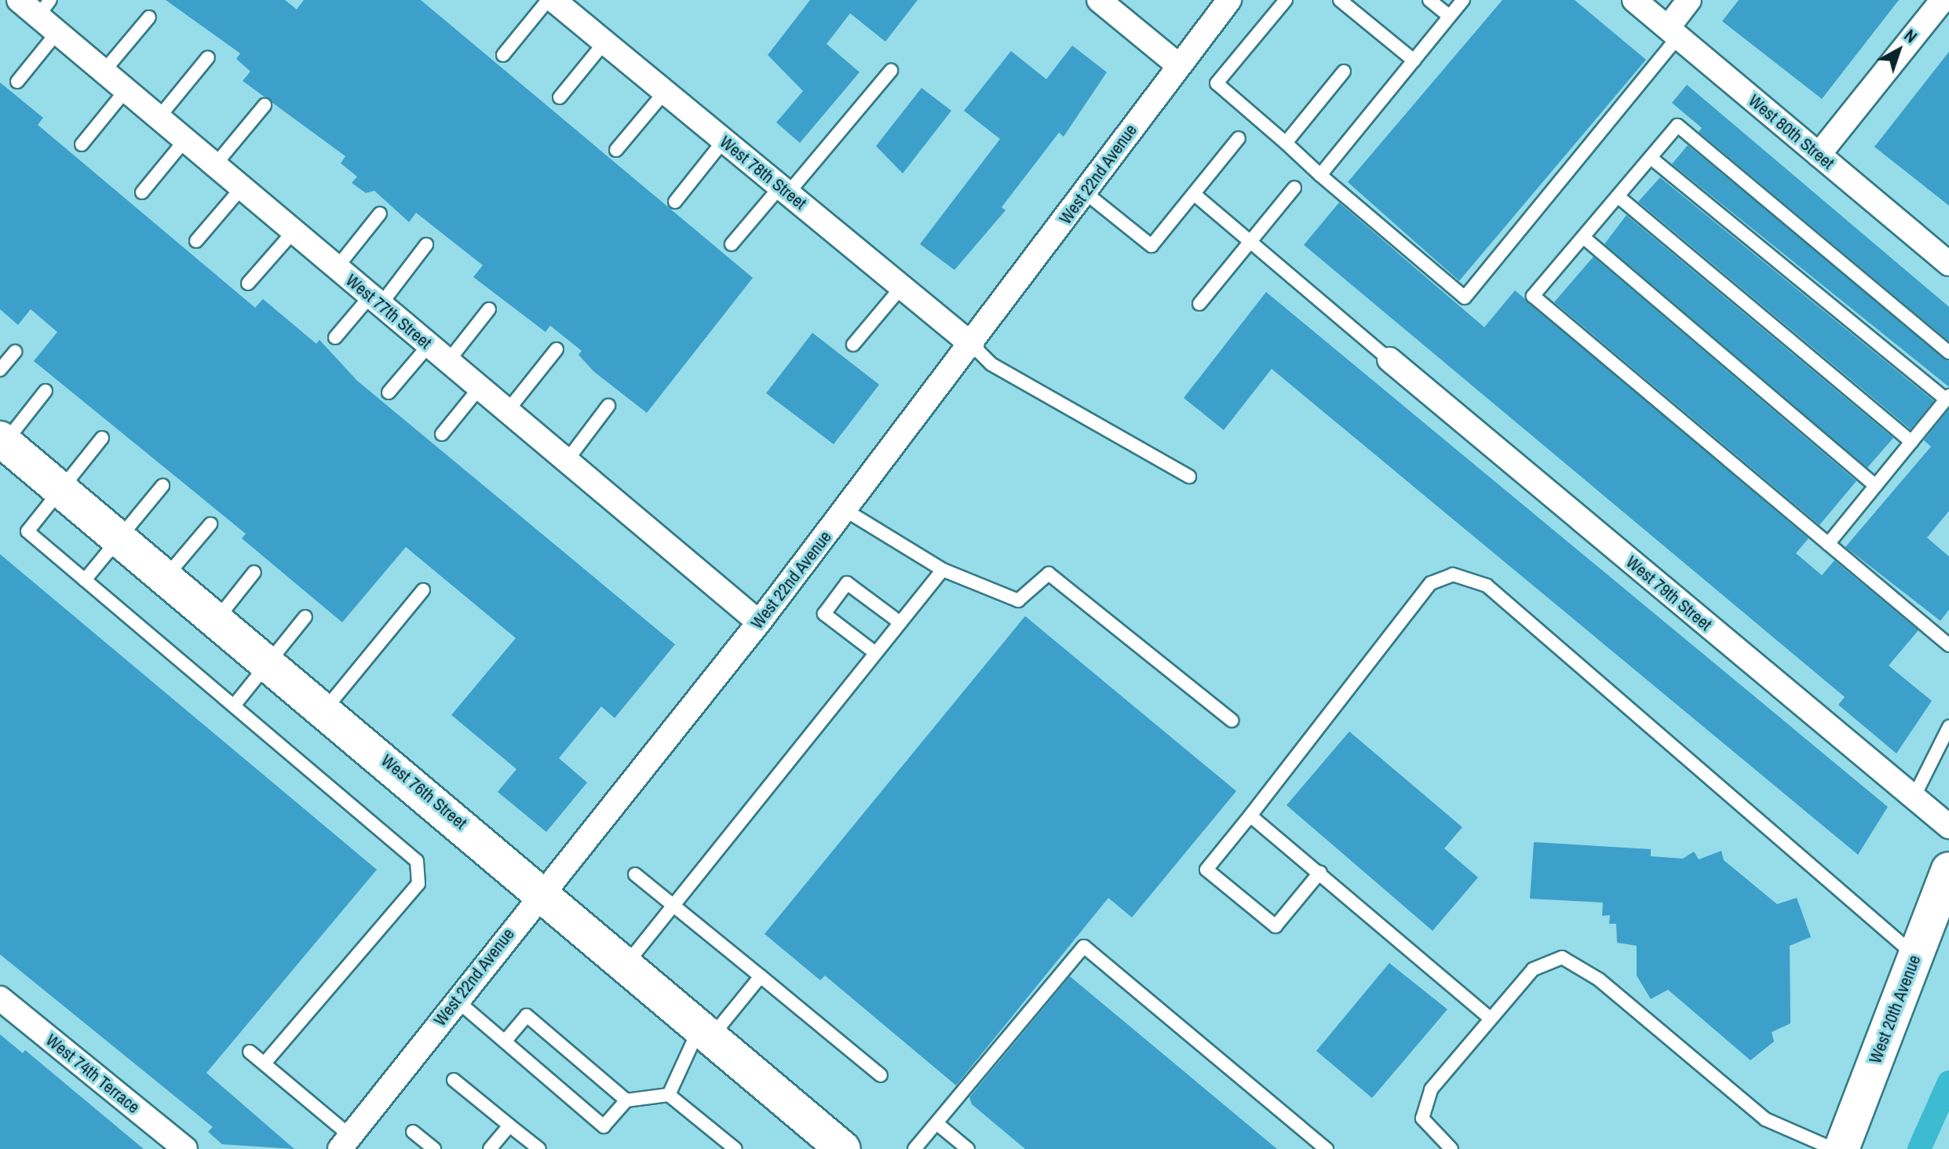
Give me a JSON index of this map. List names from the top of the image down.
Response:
{
  "streets": {
    "street": [
      "West 80th Street",
      "West 78th Street",
      "West 22nd Avenue",
      "West 77th Street",
      "West 79th Street",
      "West 76th Street",
      "West 20th Avenue",
      "West 74th Terrace"
    ]
  },
  "crossings": [
    ["West 78th Street", "West 22nd Avenue"],
    ["West 22nd Avenue", "West 77th Street"],
    ["West 22nd Avenue", "West 76th Street"]
  ],
  "north": "top right"
}
